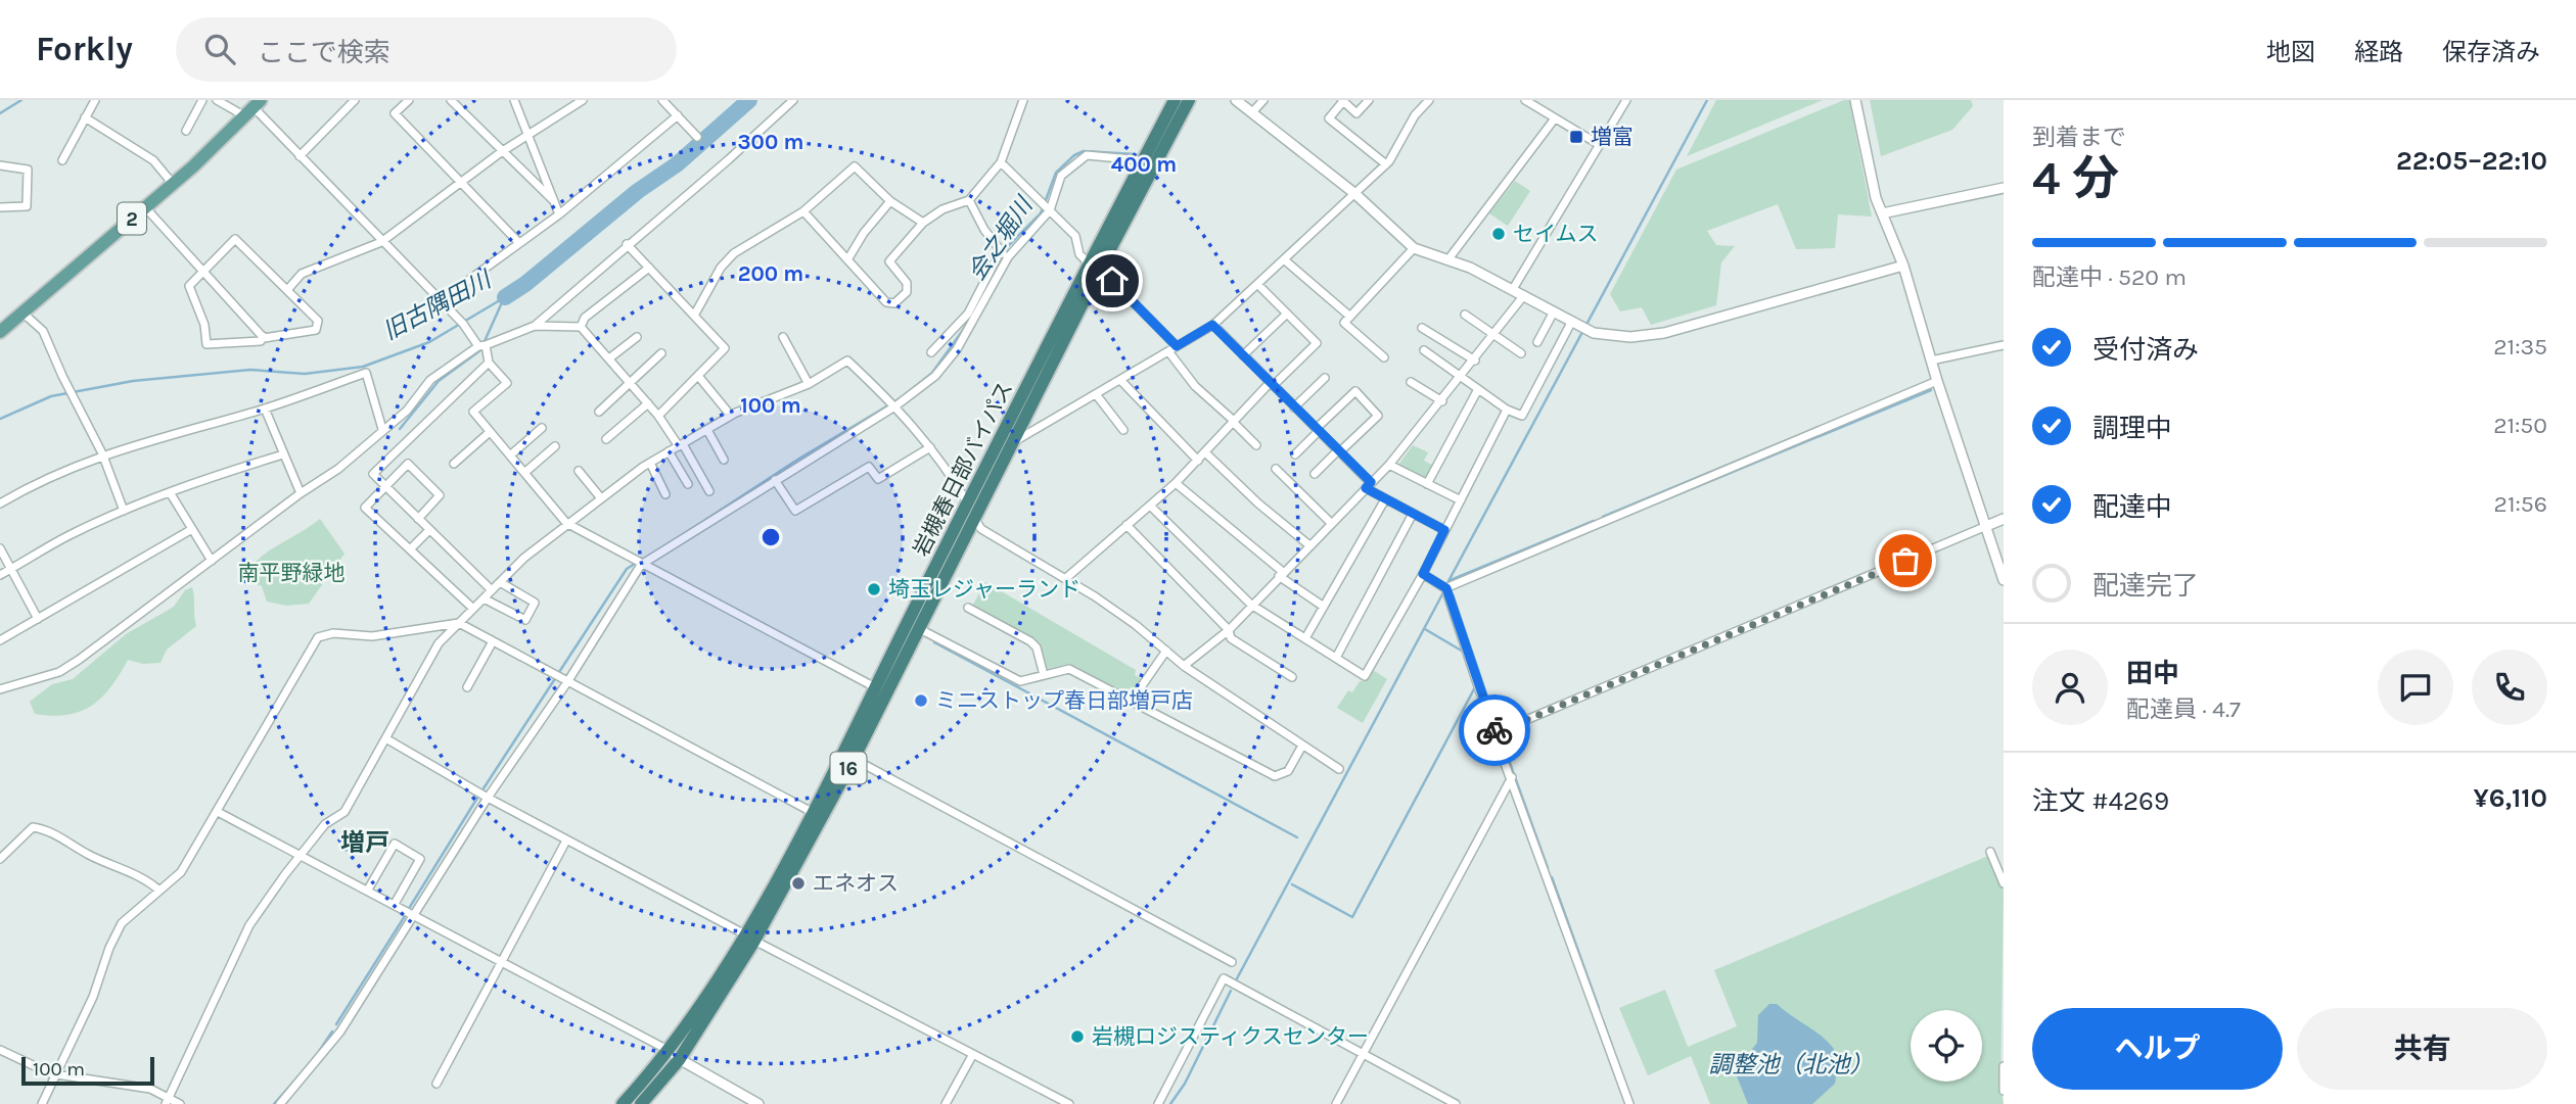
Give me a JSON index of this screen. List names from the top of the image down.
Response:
{
  "streets": {
    "highway": ["岩槻春日部バイパス", "16"],
    "main road": ["2"]
  },
  "districts": ["増戸"],
  "water": ["会之堀川", "旧古隅田川", "調整池（北池）"],
  "parks": ["南平野緑地"],
  "places": {
    "transit": ["増富"],
    "other": [
      "セイムス",
      "埼玉レジャーランド",
      "ミニストップ春日部増戸店",
      "エネオス",
      "岩槻ロジスティクスセンター"
    ]
  },
  "scale_bar": "100 m",
  "page": {
    "header": "Forkly",
    "search": "ここで検索",
    "nav": ["地図", "経路", "保存済み"],
    "heading": ["4 分", "到着まで", "22:05–22:10"],
    "panel": [
      "田中",
      "配達員 · 4.7",
      "注文 #4269",
      "¥6,110"
    ],
    "bar": "配達中 · 520 m",
    "list": [
      ["受付済み", "21:35"],
      ["調理中", "21:50"],
      ["配達中", "21:56"],
      "配達完了"
    ],
    "buttons": ["ヘルプ", "共有"],
    "scale": "100 m"
  },
  "rings": [
    "300 m",
    "400 m",
    "200 m",
    "100 m"
  ]
}
